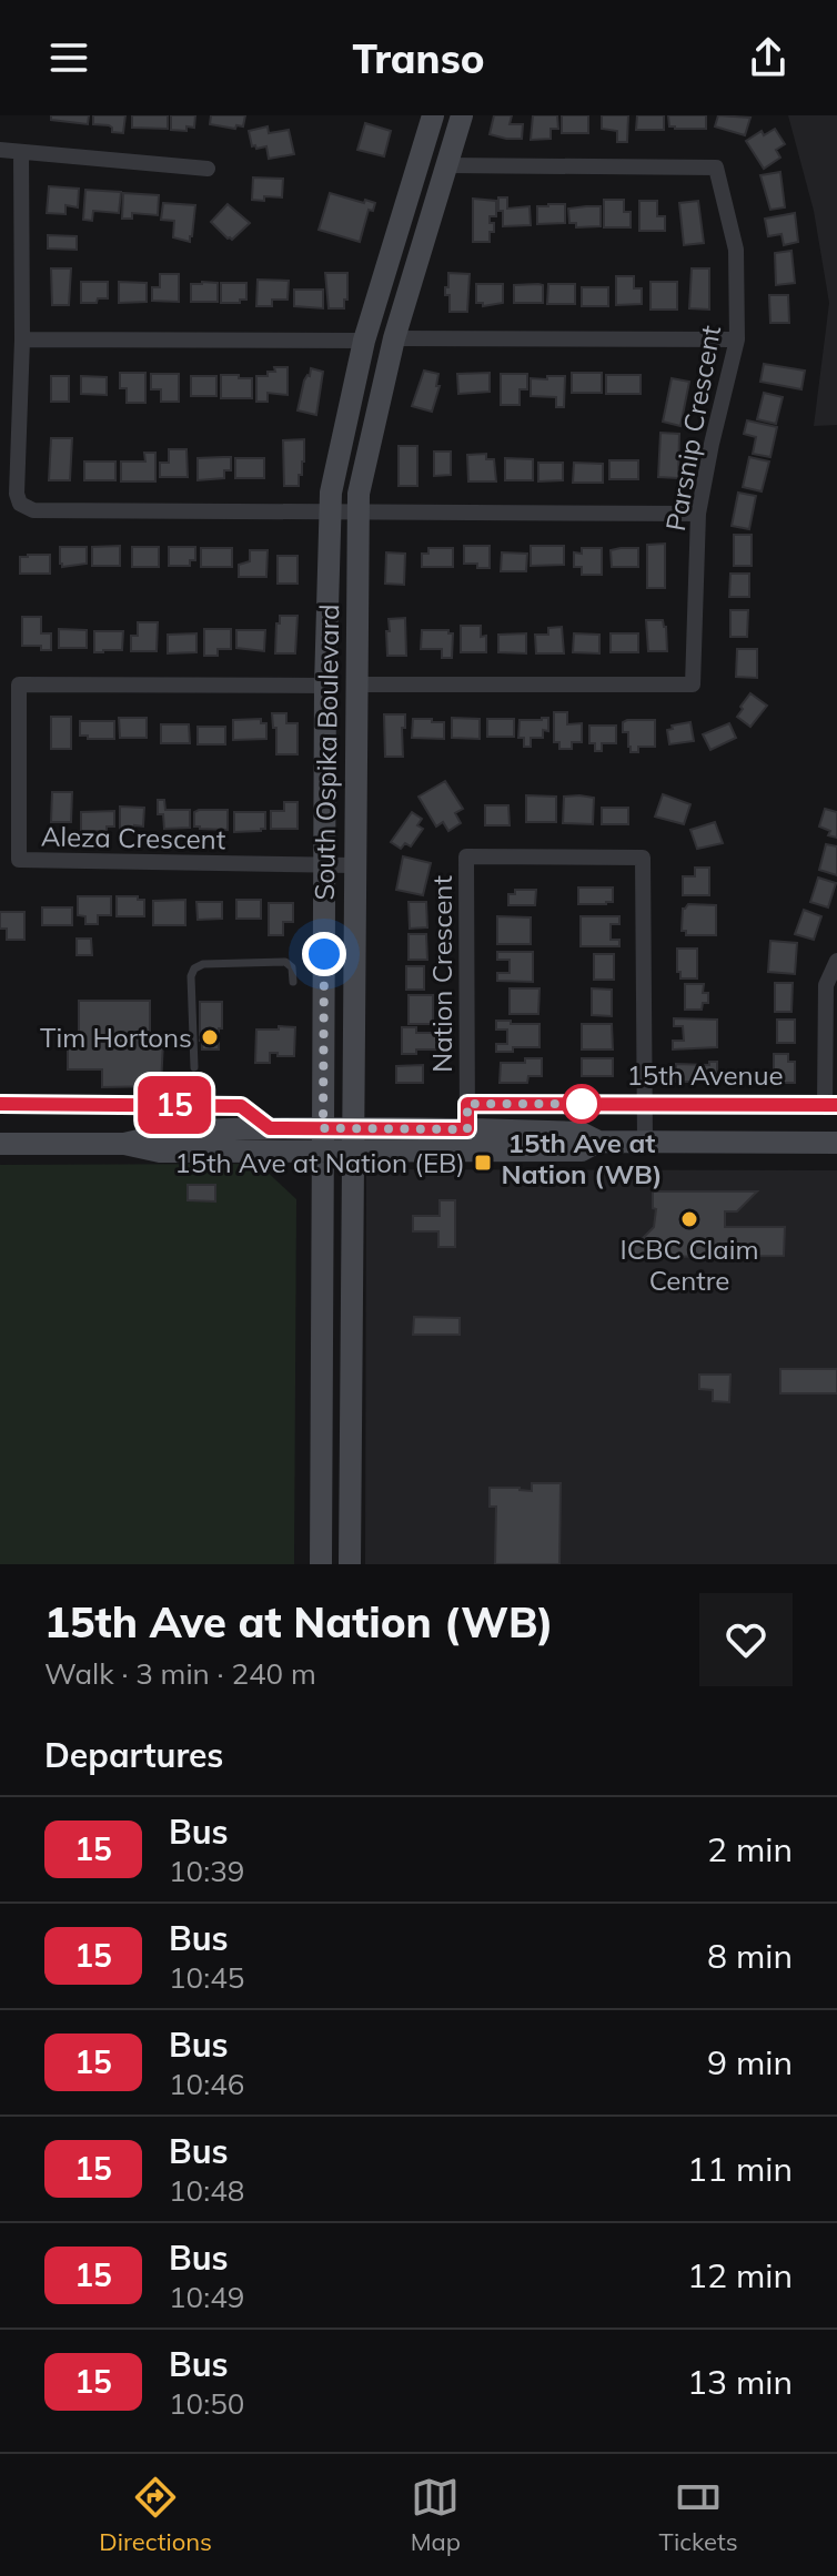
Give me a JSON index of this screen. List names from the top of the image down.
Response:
{
  "streets": {
    "main road": ["South Ospika Boulevard"],
    "street": [
      "Parsnip Crescent",
      "Aleza Crescent",
      "Nation Crescent",
      "15th Avenue"
    ]
  },
  "crossings": [
    ["Parsnip Crescent", "South Ospika Boulevard"],
    ["South Ospika Boulevard", "Aleza Crescent"],
    ["Nation Crescent", "15th Avenue"]
  ],
  "places": {
    "other": ["Tim Hortons", "15th Ave at Nation (WB)", "ICBC Claim Centre"],
    "transit": ["15th Ave at Nation (EB)"]
  },
  "lines": ["bus line 15"],
  "page": {
    "header": "Transo",
    "on_map": "15",
    "heading": [
      ["15th Ave at Nation (WB)", "Walk · 3 min · 240 m"],
      "Departures"
    ],
    "list": [
      {
        "mark": "15",
        "name": "Bus",
        "note": "10:39",
        "value": "2 min"
      },
      {
        "mark": "15",
        "name": "Bus",
        "note": "10:45",
        "value": "8 min"
      },
      {
        "mark": "15",
        "name": "Bus",
        "note": "10:46",
        "value": "9 min"
      },
      {
        "mark": "15",
        "name": "Bus",
        "note": "10:48",
        "value": "11 min"
      },
      {
        "mark": "15",
        "name": "Bus",
        "note": "10:49",
        "value": "12 min"
      },
      {
        "mark": "15",
        "name": "Bus",
        "note": "10:50",
        "value": "13 min"
      }
    ],
    "tabs": ["Directions", "Map", "Tickets"]
  }
}
